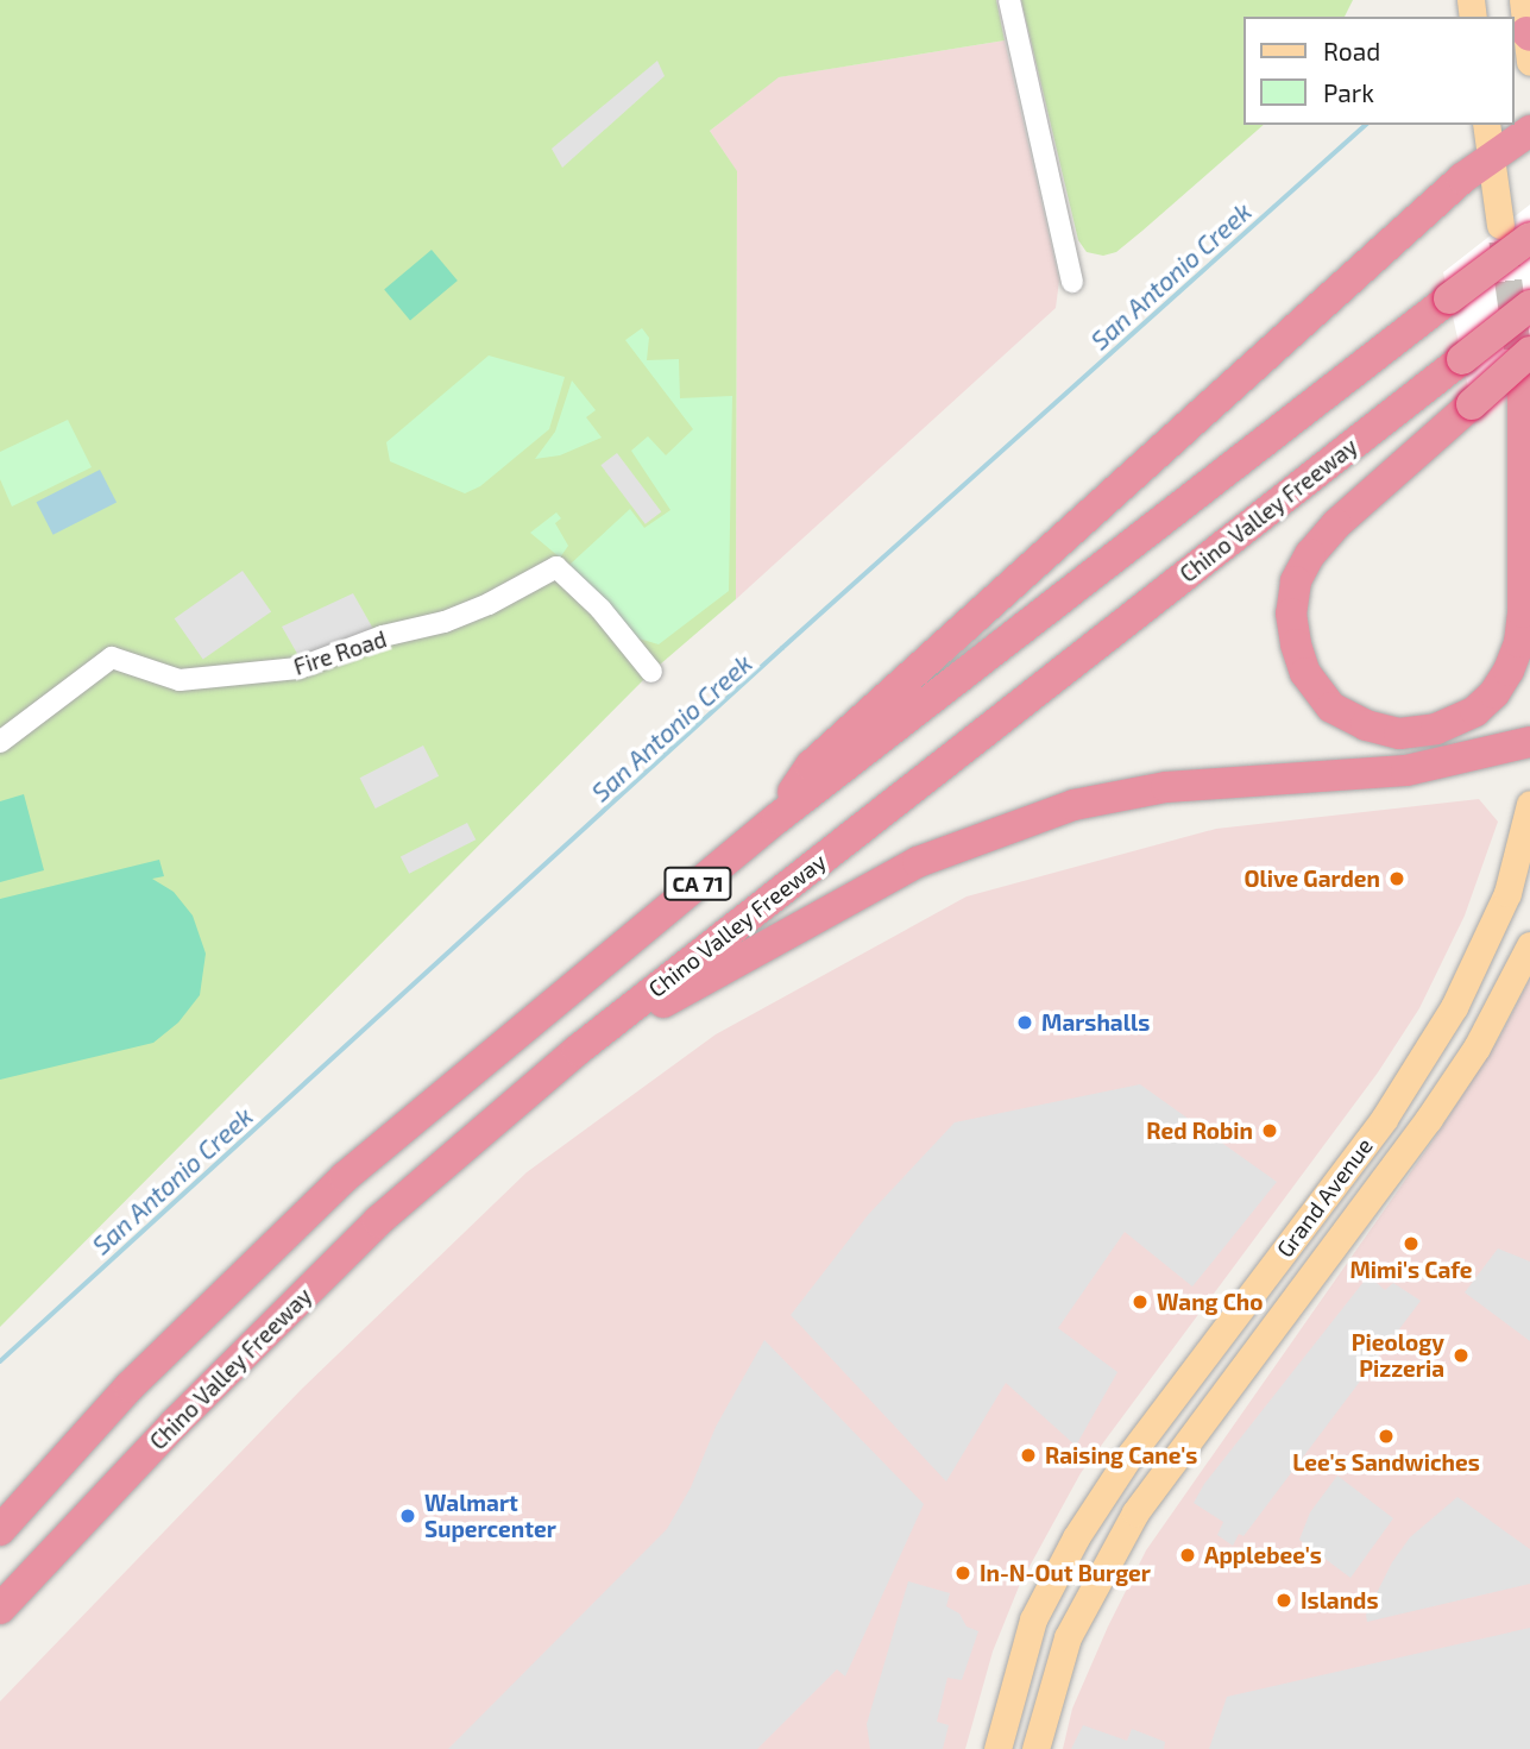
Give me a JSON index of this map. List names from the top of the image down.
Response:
{
  "streets": {
    "highway": ["Chino Valley Freeway", "CA 71"],
    "main road": ["Grand Avenue"],
    "street": ["Fire Road"]
  },
  "water": ["San Antonio Creek"],
  "places": [
    "Olive Garden",
    "Marshalls",
    "Red Robin",
    "Mimi's Cafe",
    "Wang Cho",
    "Pieology Pizzeria",
    "Lee's Sandwiches",
    "Raising Cane's",
    "Walmart Supercenter",
    "Applebee's",
    "In-N-Out Burger",
    "Islands"
  ],
  "legend": ["Road", "Park"]
}
